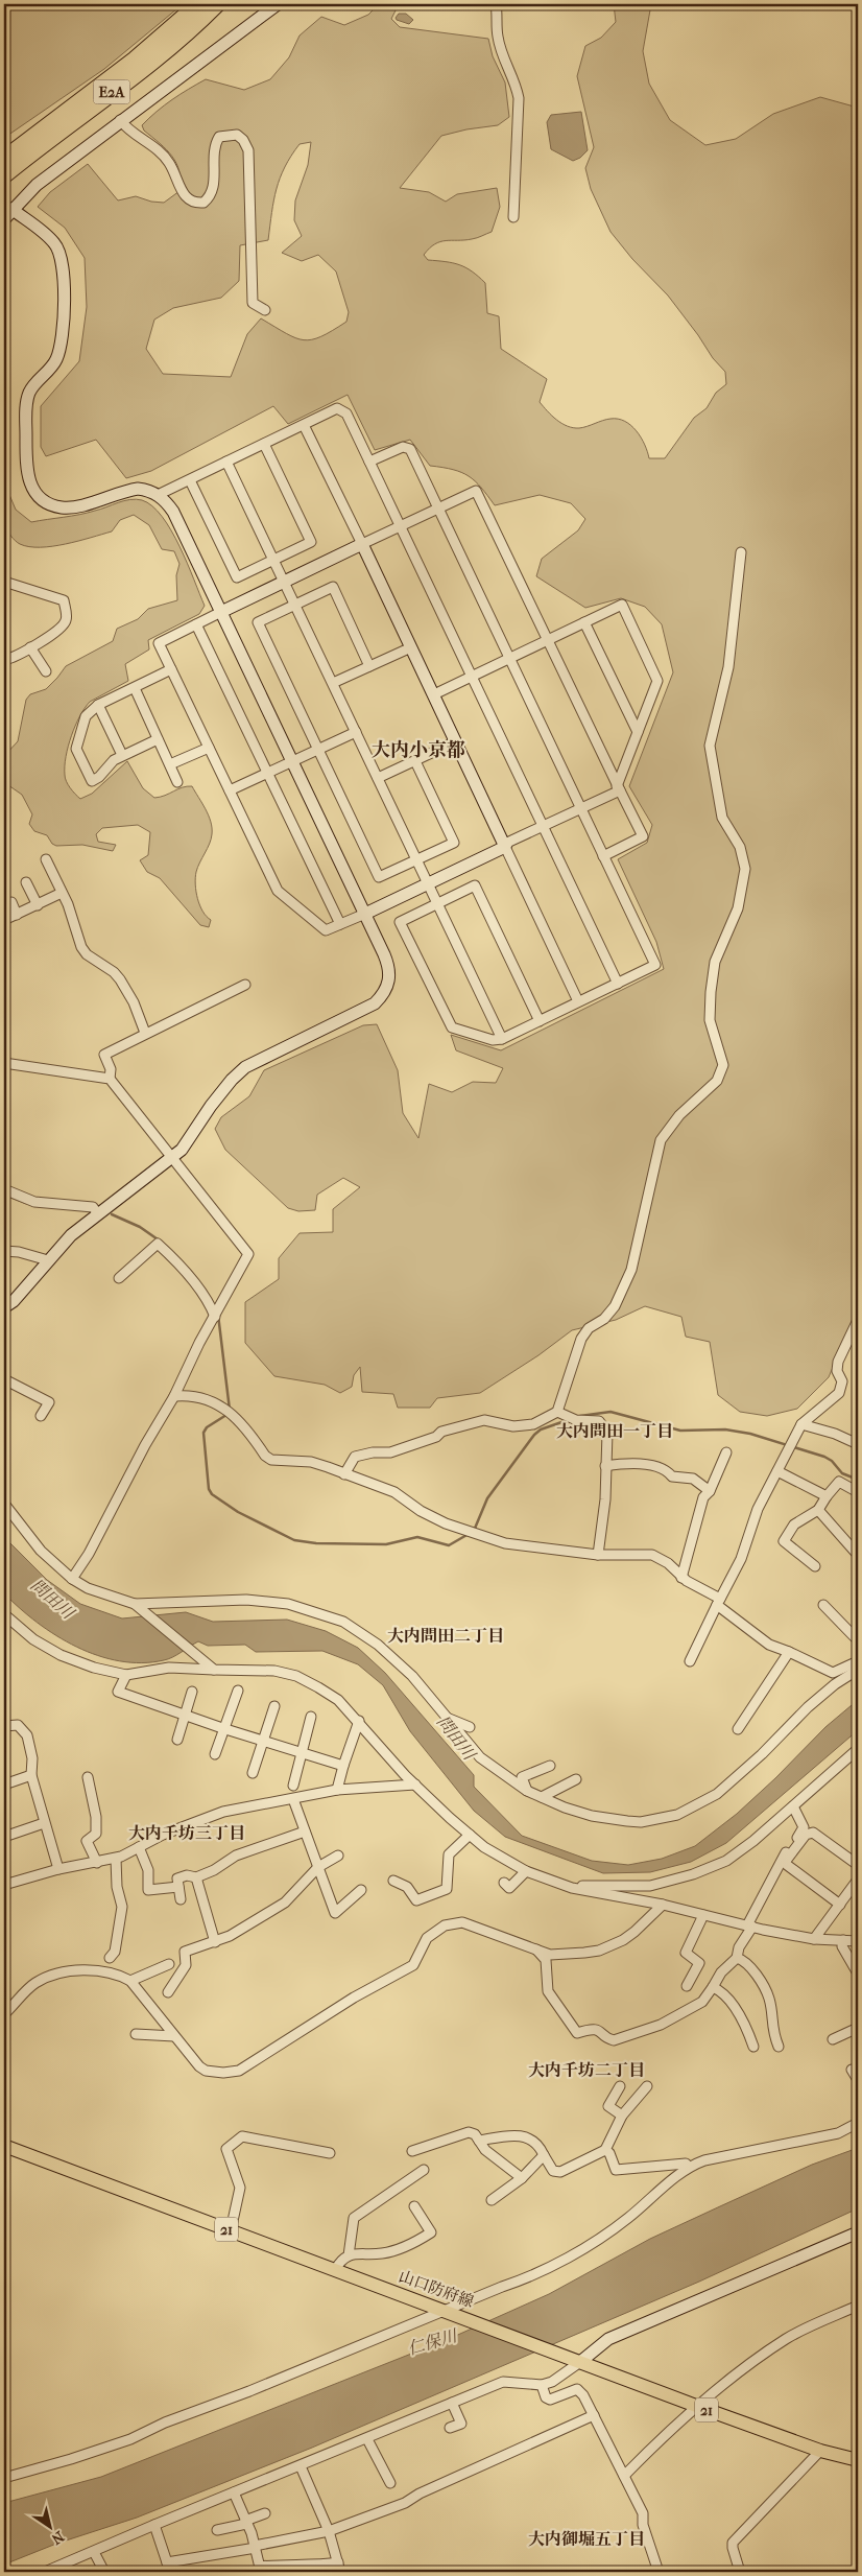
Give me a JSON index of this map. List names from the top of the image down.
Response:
{
  "streets": {
    "highway": ["E2A"],
    "main road": ["21", "山口防府線"]
  },
  "districts": [
    "大内小京都",
    "大内問田一丁目",
    "大内問田二丁目",
    "大内千坊三丁目",
    "大内千坊二丁目",
    "大内御堀五丁目"
  ],
  "water": ["問田川", "仁保川"],
  "north": "bottom right"
}
